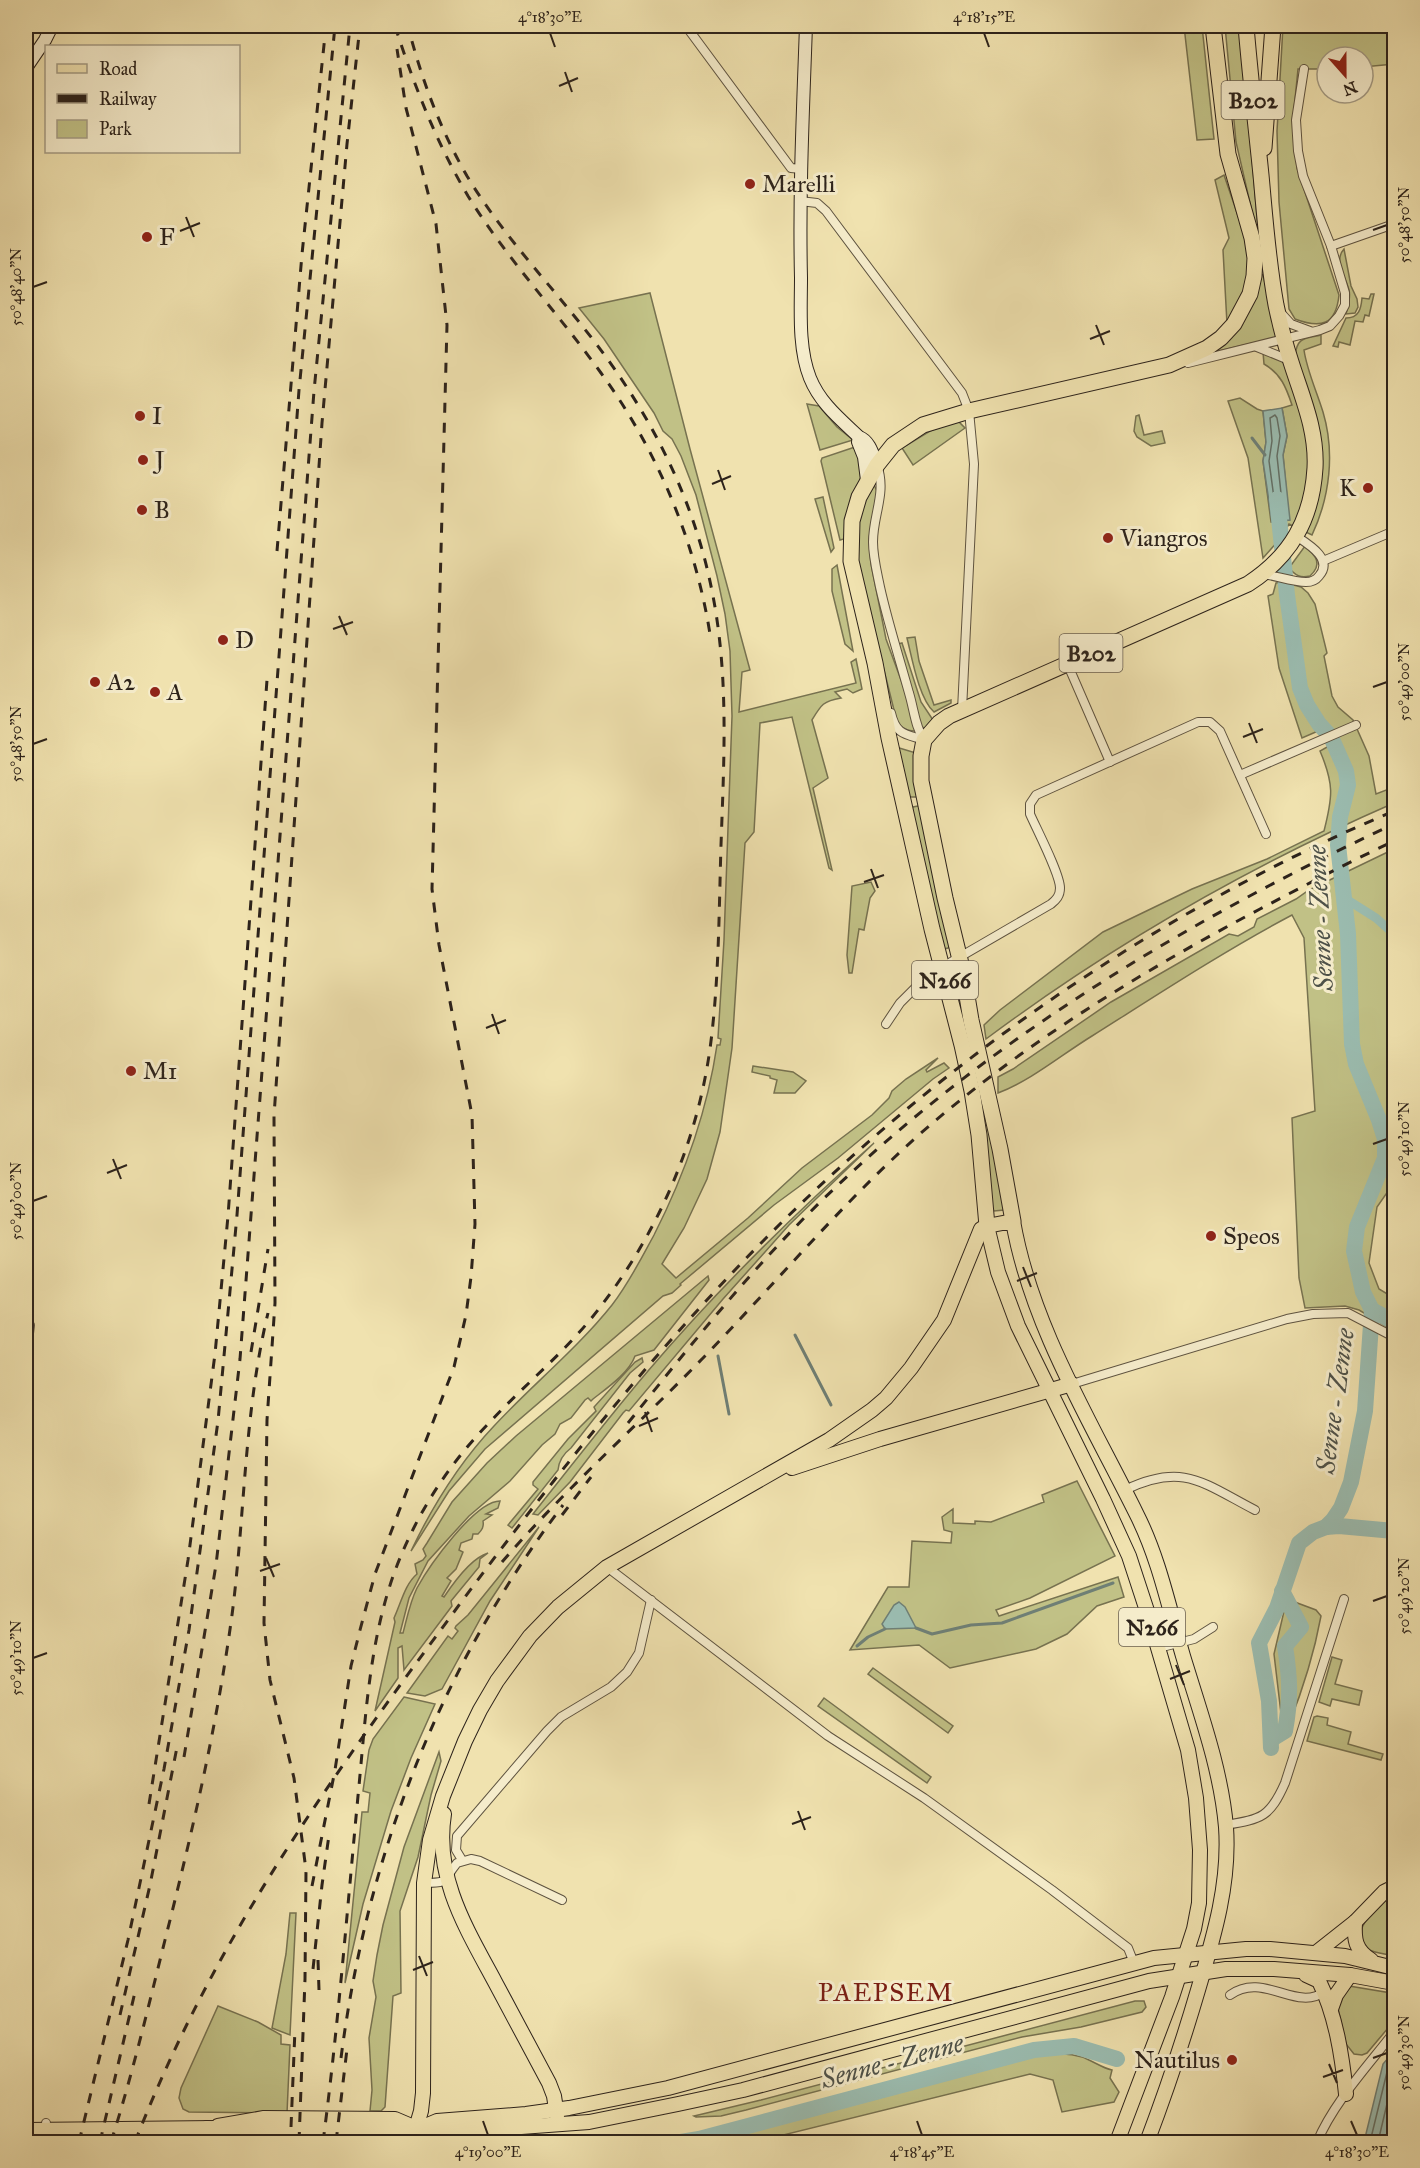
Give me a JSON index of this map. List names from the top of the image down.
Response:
{
  "streets": {
    "highway": ["B202", "N266"]
  },
  "crossings": [
    ["B202", "N266"]
  ],
  "districts": ["PAEPSEM"],
  "water": ["Senne - Zenne"],
  "places": [
    "Marelli",
    "F",
    "I",
    "J",
    "K",
    "B",
    "Viangros",
    "D",
    "A2",
    "A",
    "M1",
    "Speos",
    "Nautilus"
  ],
  "legend": ["Road", "Railway", "Park"],
  "north": "bottom",
  "coordinates": [
    "4°18'30\"E",
    "4°18'15\"E",
    "50°48'50\"N",
    "50°48'40\"N",
    "50°49'00\"N",
    "50°49'10\"N",
    "50°49'20\"N",
    "50°49'30\"N",
    "4°19'00\"E",
    "4°18'45\"E"
  ]
}
